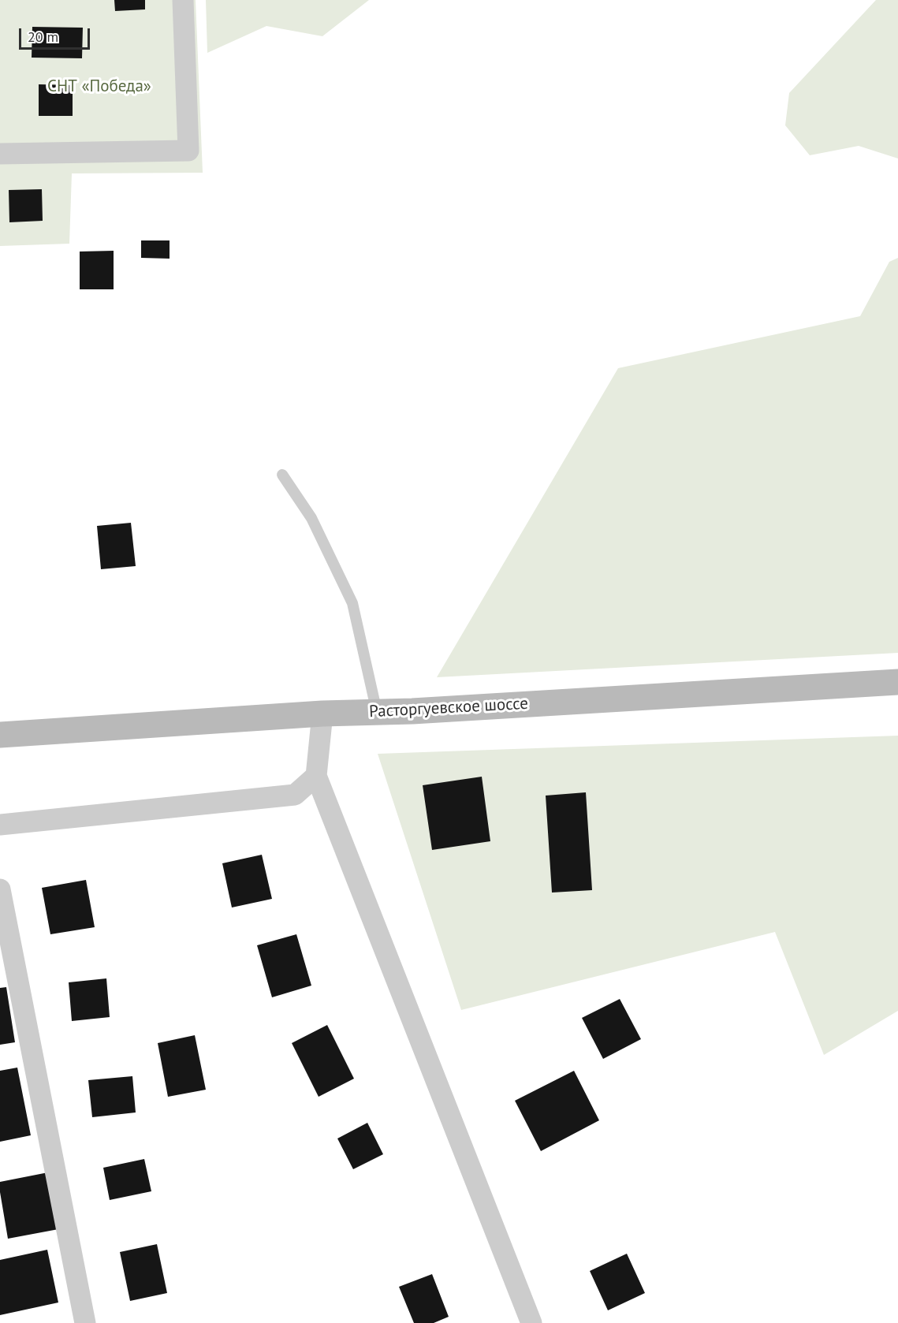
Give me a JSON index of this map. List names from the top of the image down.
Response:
{
  "streets": {
    "main road": ["Расторгуевское шоссе"]
  },
  "parks": ["СНТ «Победа»"],
  "scale_bar": "20 m"
}
